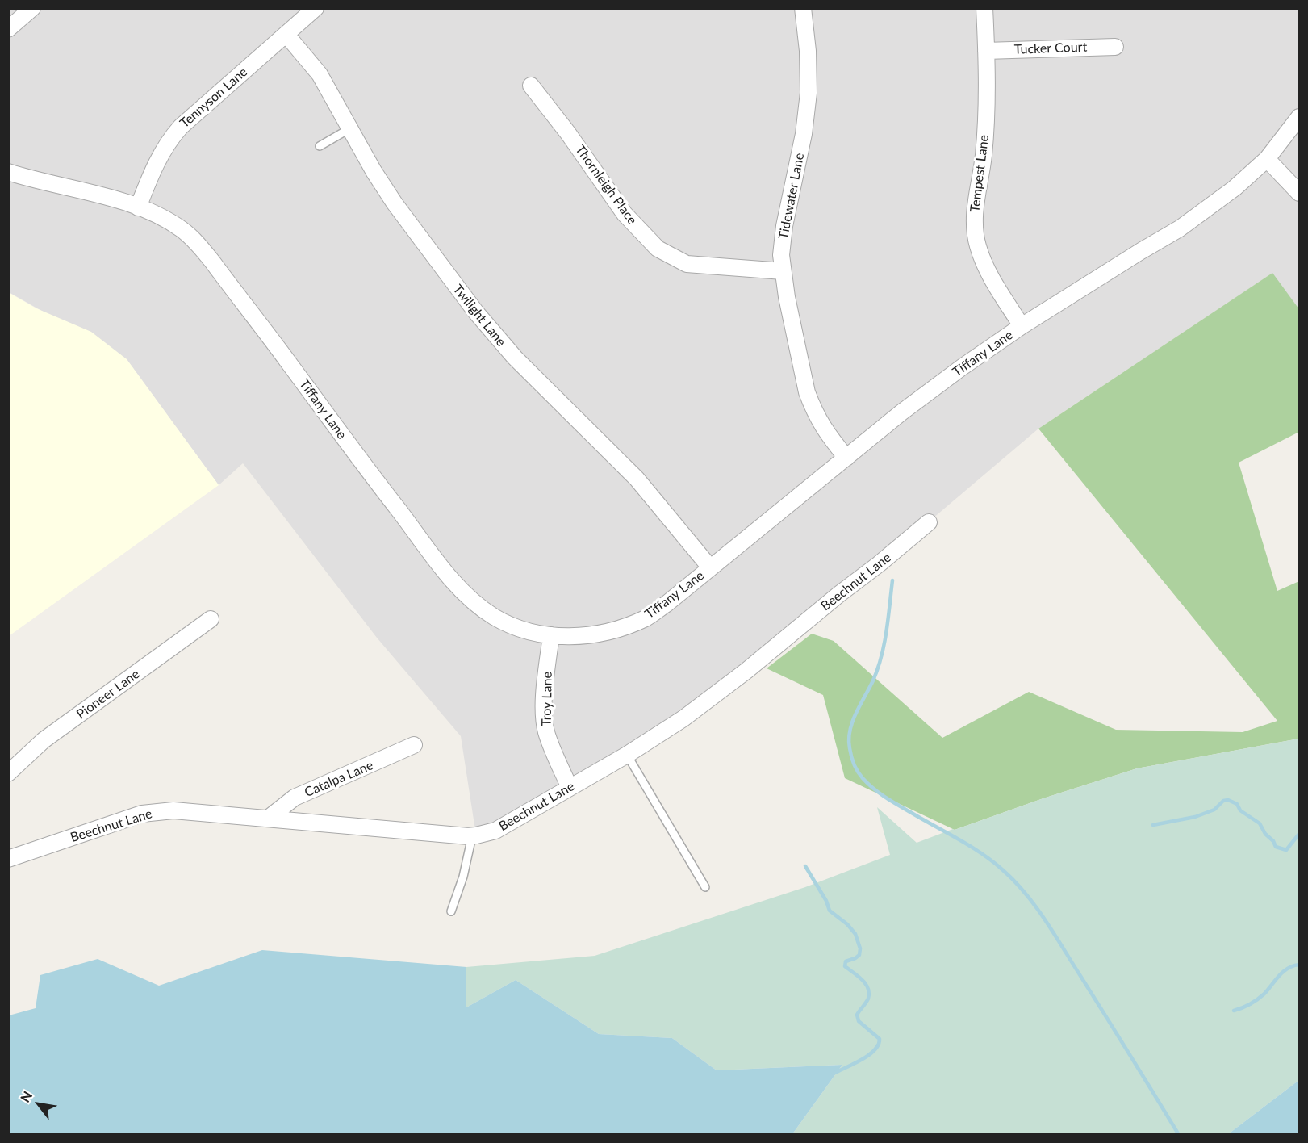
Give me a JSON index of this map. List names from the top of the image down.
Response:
{
  "streets": {
    "street": [
      "Tucker Court",
      "Tennyson Lane",
      "Tempest Lane",
      "Thornleigh Place",
      "Tidewater Lane",
      "Twilight Lane",
      "Tiffany Lane",
      "Beechnut Lane",
      "Pioneer Lane",
      "Troy Lane",
      "Catalpa Lane"
    ]
  },
  "crossings": [
    ["Tucker Court", "Tempest Lane"],
    ["Tennyson Lane", "Twilight Lane"],
    ["Tennyson Lane", "Tiffany Lane"],
    ["Tempest Lane", "Tiffany Lane"],
    ["Thornleigh Place", "Tidewater Lane"],
    ["Tidewater Lane", "Tiffany Lane"],
    ["Twilight Lane", "Tiffany Lane"],
    ["Tiffany Lane", "Troy Lane"],
    ["Beechnut Lane", "Troy Lane"],
    ["Beechnut Lane", "Catalpa Lane"]
  ],
  "north": "top left"
}
